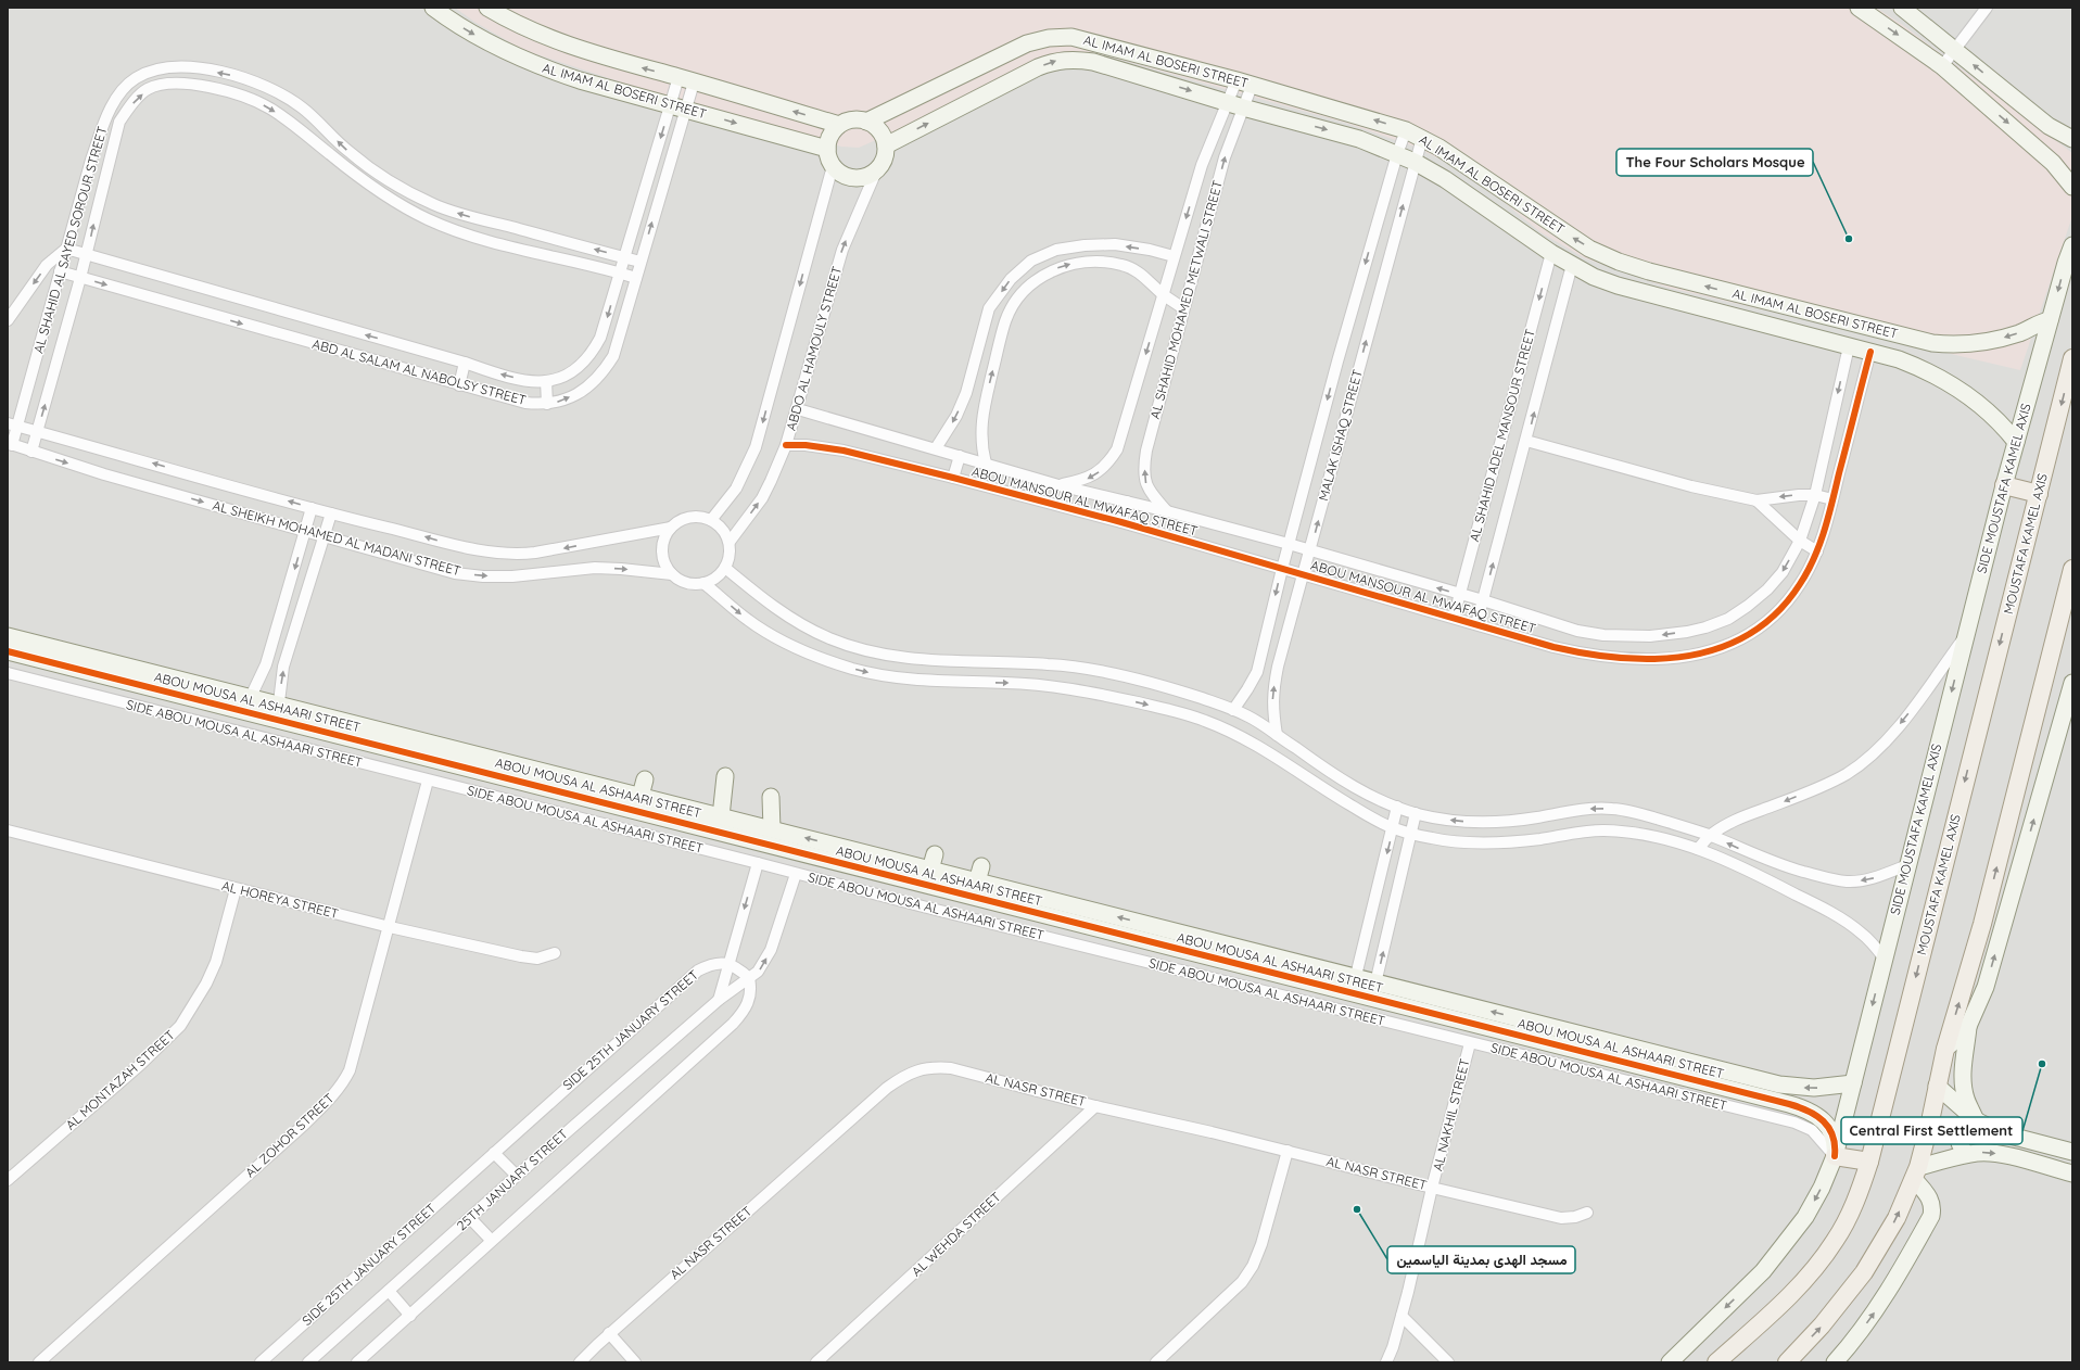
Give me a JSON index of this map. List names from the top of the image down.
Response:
{
  "streets": {
    "main road": ["MOUSTAFA KAMEL AXIS"],
    "street": [
      "AL IMAM AL BOSERI STREET",
      "AL SHAHID AL SAYED SOROUR STREET",
      "AL SHAHID MOHAMED METWALI STREET",
      "ABDO AL HAMOULY STREET",
      "ABD AL SALAM AL NABOLSY STREET",
      "MALAK ISHAQ STREET",
      "AL SHAHID ADEL MANSOUR STREET",
      "SIDE MOUSTAFA KAMEL AXIS",
      "ABOU MANSOUR AL MWAFAQ STREET",
      "AL SHEIKH MOHAMED AL MADANI STREET",
      "ABOU MOUSA AL ASHAARI STREET",
      "SIDE ABOU MOUSA AL ASHAARI STREET",
      "AL HOREYA STREET",
      "SIDE 25TH JANUARY STREET",
      "AL MONTAZAH STREET",
      "AL NASR STREET",
      "AL NAKHIL STREET",
      "AL ZOHOR STREET",
      "25TH JANUARY STREET",
      "AL WEHDA STREET"
    ]
  },
  "crossings": [
    ["AL IMAM AL BOSERI STREET", "AL SHAHID MOHAMED METWALI STREET"],
    ["AL IMAM AL BOSERI STREET", "ABDO AL HAMOULY STREET"],
    ["AL IMAM AL BOSERI STREET", "ABD AL SALAM AL NABOLSY STREET"],
    ["AL IMAM AL BOSERI STREET", "MALAK ISHAQ STREET"],
    ["AL IMAM AL BOSERI STREET", "AL SHAHID ADEL MANSOUR STREET"],
    ["AL IMAM AL BOSERI STREET", "SIDE MOUSTAFA KAMEL AXIS"],
    ["AL IMAM AL BOSERI STREET", "ABOU MANSOUR AL MWAFAQ STREET"],
    ["AL SHAHID AL SAYED SOROUR STREET", "ABD AL SALAM AL NABOLSY STREET"],
    ["AL SHAHID AL SAYED SOROUR STREET", "AL SHEIKH MOHAMED AL MADANI STREET"],
    ["AL SHAHID MOHAMED METWALI STREET", "ABOU MANSOUR AL MWAFAQ STREET"],
    ["ABDO AL HAMOULY STREET", "ABOU MANSOUR AL MWAFAQ STREET"],
    ["ABDO AL HAMOULY STREET", "AL SHEIKH MOHAMED AL MADANI STREET"],
    ["MALAK ISHAQ STREET", "ABOU MANSOUR AL MWAFAQ STREET"],
    ["AL SHAHID ADEL MANSOUR STREET", "ABOU MANSOUR AL MWAFAQ STREET"],
    ["SIDE MOUSTAFA KAMEL AXIS", "ABOU MOUSA AL ASHAARI STREET"],
    ["SIDE MOUSTAFA KAMEL AXIS", "SIDE ABOU MOUSA AL ASHAARI STREET"],
    ["ABOU MOUSA AL ASHAARI STREET", "SIDE ABOU MOUSA AL ASHAARI STREET"],
    ["SIDE ABOU MOUSA AL ASHAARI STREET", "AL NAKHIL STREET"],
    ["SIDE ABOU MOUSA AL ASHAARI STREET", "AL ZOHOR STREET"],
    ["SIDE ABOU MOUSA AL ASHAARI STREET", "25TH JANUARY STREET"],
    ["AL HOREYA STREET", "AL MONTAZAH STREET"],
    ["AL HOREYA STREET", "AL ZOHOR STREET"],
    ["AL NASR STREET", "AL NAKHIL STREET"],
    ["AL NASR STREET", "AL WEHDA STREET"]
  ],
  "places": ["The Four Scholars Mosque", "Central First Settlement", "مسجد الهدى بمدينة الياسمين"]
}
